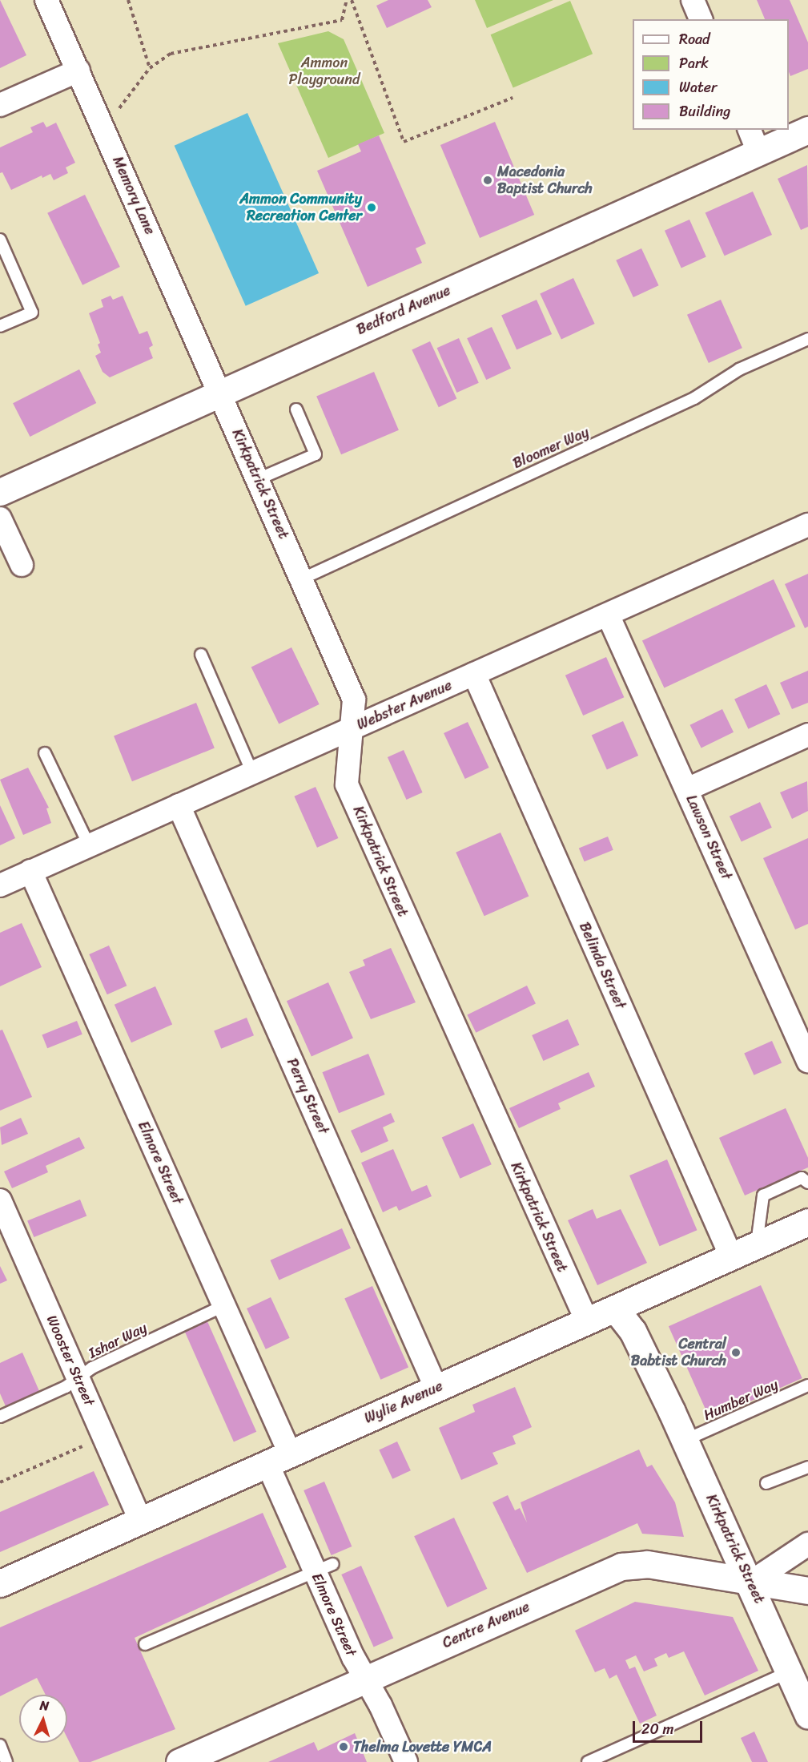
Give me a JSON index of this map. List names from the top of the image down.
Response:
{
  "streets": {
    "street": [
      "Memory Lane",
      "Bedford Avenue",
      "Kirkpatrick Street",
      "Webster Avenue",
      "Lawson Street",
      "Belinda Street",
      "Perry Street",
      "Elmore Street",
      "Wooster Street",
      "Wylie Avenue",
      "Centre Avenue"
    ],
    "lane": ["Bloomer Way", "Ishar Way", "Humber Way"]
  },
  "crossings": [
    ["Memory Lane", "Bedford Avenue"],
    ["Memory Lane", "Kirkpatrick Street"],
    ["Bedford Avenue", "Kirkpatrick Street"],
    ["Bloomer Way", "Kirkpatrick Street"],
    ["Kirkpatrick Street", "Webster Avenue"],
    ["Kirkpatrick Street", "Humber Way"],
    ["Kirkpatrick Street", "Wylie Avenue"],
    ["Kirkpatrick Street", "Centre Avenue"],
    ["Webster Avenue", "Lawson Street"],
    ["Webster Avenue", "Belinda Street"],
    ["Webster Avenue", "Perry Street"],
    ["Webster Avenue", "Elmore Street"],
    ["Belinda Street", "Wylie Avenue"],
    ["Perry Street", "Wylie Avenue"],
    ["Elmore Street", "Ishar Way"],
    ["Elmore Street", "Wylie Avenue"],
    ["Elmore Street", "Centre Avenue"],
    ["Ishar Way", "Wooster Street"],
    ["Wooster Street", "Wylie Avenue"]
  ],
  "parks": ["Ammon Playground"],
  "places": [
    "Macedonia Baptist Church",
    "Ammon Community Recreation Center",
    "Central Babtist Church",
    "Thelma Lovette YMCA"
  ],
  "legend": [
    "Road",
    "Park",
    "Water",
    "Building"
  ],
  "scale_bar": "20 m",
  "north": "top"
}
